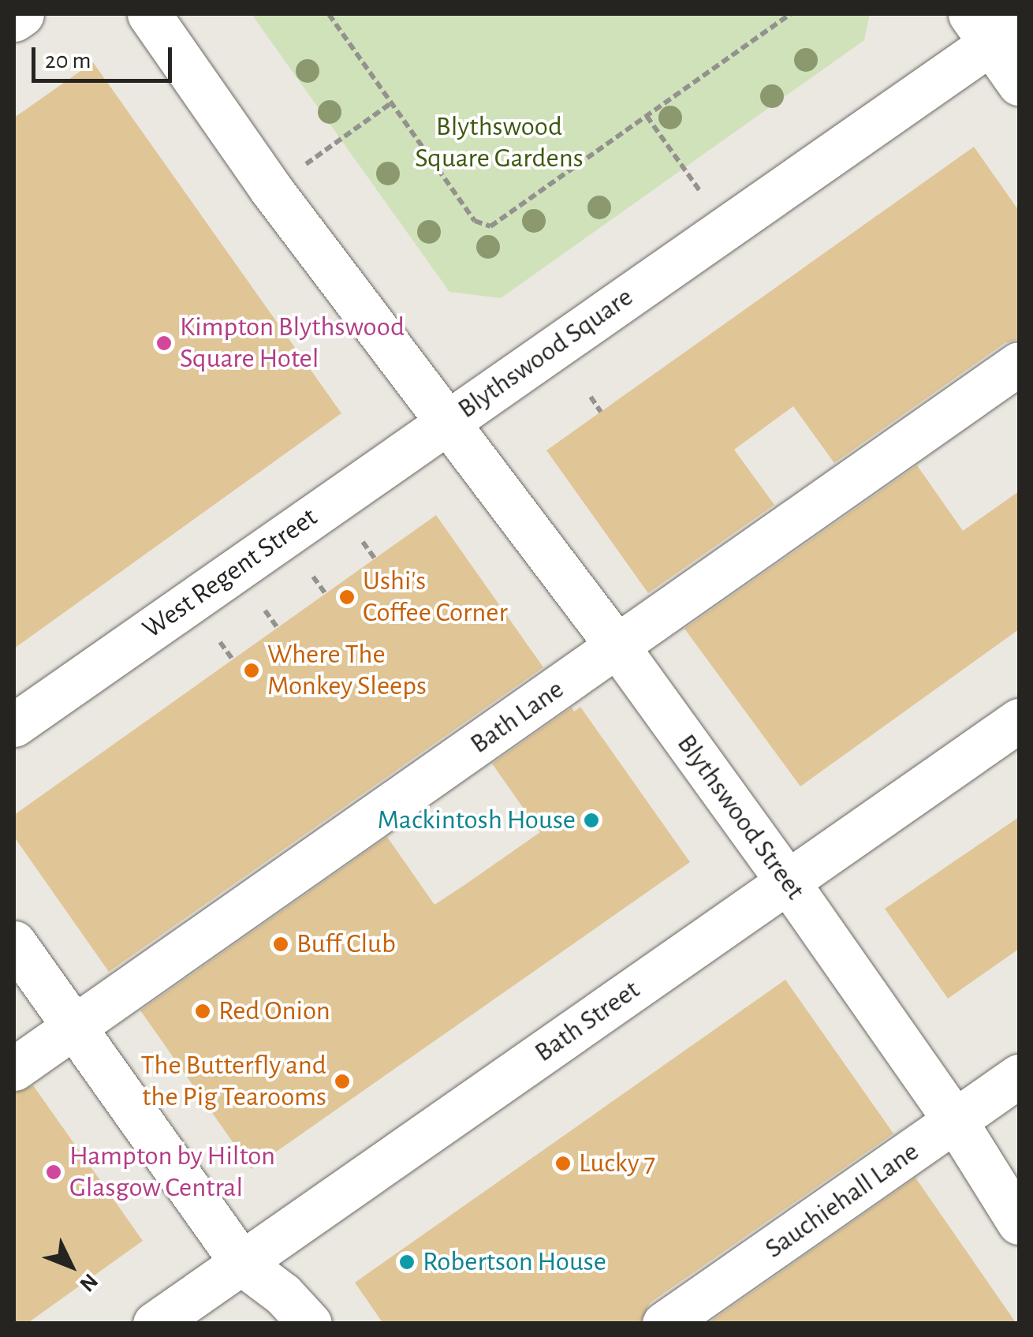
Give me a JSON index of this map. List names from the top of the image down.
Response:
{
  "streets": {
    "street": [
      "Blythswood Square",
      "West Regent Street",
      "Bath Lane",
      "Blythswood Street",
      "Bath Street",
      "Sauchiehall Lane"
    ]
  },
  "crossings": [
    ["Blythswood Square", "West Regent Street"],
    ["Blythswood Square", "Blythswood Street"],
    ["West Regent Street", "Blythswood Street"],
    ["Bath Lane", "Blythswood Street"],
    ["Blythswood Street", "Bath Street"],
    ["Blythswood Street", "Sauchiehall Lane"]
  ],
  "parks": ["Blythswood Square Gardens"],
  "places": [
    "Kimpton Blythswood Square Hotel",
    "Ushi's Coffee Corner",
    "Where The Monkey Sleeps",
    "Mackintosh House",
    "Buff Club",
    "Red Onion",
    "The Butterfly and the Pig Tearooms",
    "Lucky 7",
    "Hampton by Hilton Glasgow Central",
    "Robertson House"
  ],
  "scale_bar": "20 m",
  "north": "bottom right"
}
